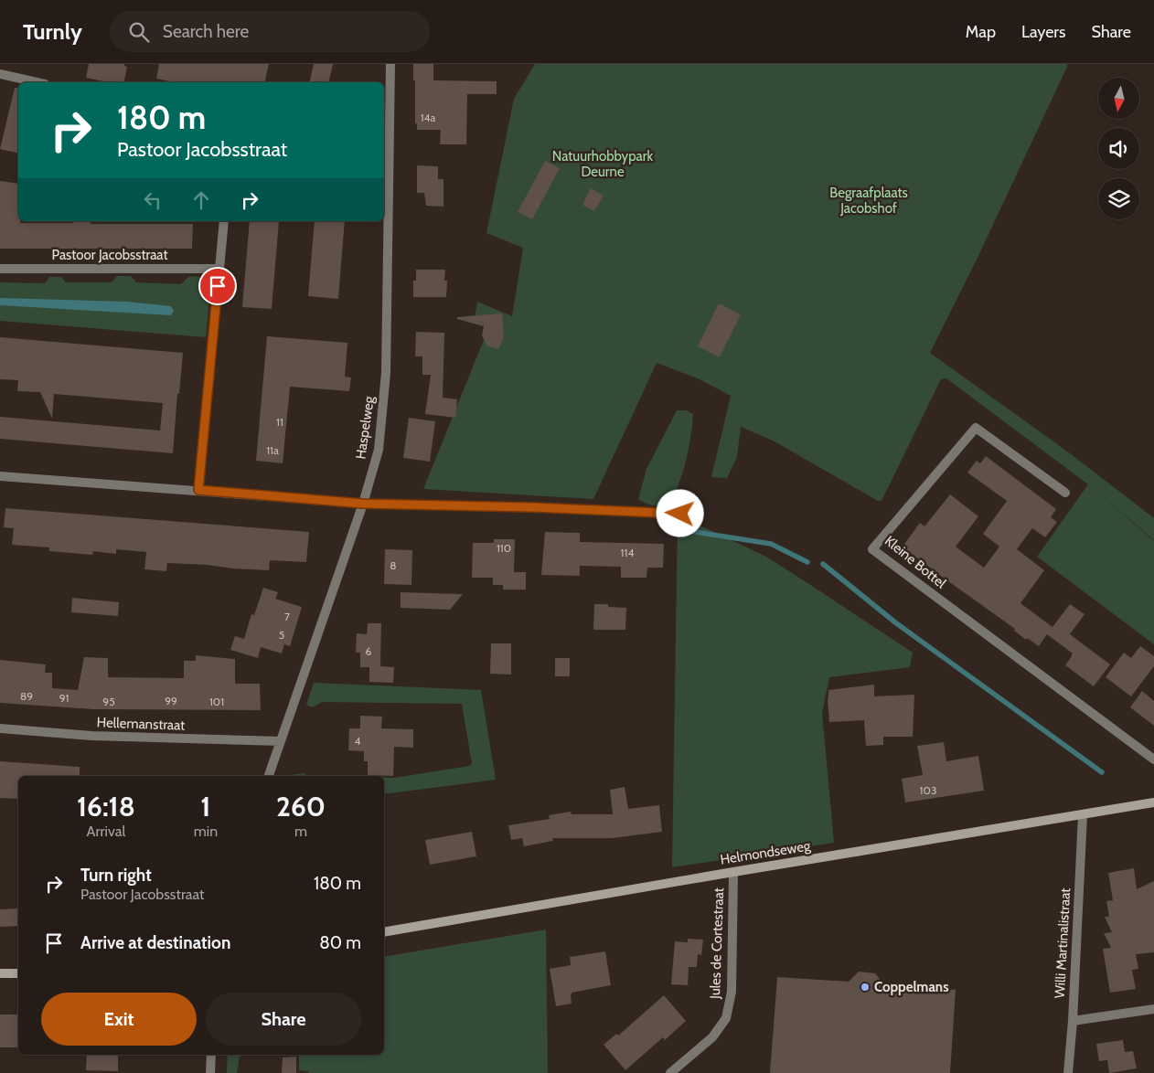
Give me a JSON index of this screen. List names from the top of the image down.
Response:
{
  "streets": {
    "street": [
      "Pastoor Jacobsstraat",
      "Haspelweg",
      "Kleine Bottel",
      "Hellemanstraat",
      "Helmondseweg",
      "Jules de Cortestraat",
      "Willi Martinalistraat"
    ]
  },
  "crossings": [
    ["Haspelweg", "Hellemanstraat"],
    ["Helmondseweg", "Jules de Cortestraat"],
    ["Helmondseweg", "Willi Martinalistraat"]
  ],
  "parks": ["Natuurhobbypark Deurne", "Begraafplaats Jacobshof"],
  "places": ["Coppelmans"],
  "house_numbers": [
    "14a",
    "11",
    "11a",
    "110",
    "114",
    "8",
    "7",
    "5",
    "6",
    "89",
    "91",
    "99",
    "95",
    "101",
    "4",
    "103"
  ],
  "north": "bottom",
  "page": {
    "header": "Turnly",
    "search": "Search here",
    "nav": ["Map", "Layers", "Share"],
    "turn": ["180 m", "Pastoor Jacobsstraat"],
    "eta": [
      "16:18",
      "Arrival",
      "1",
      "min",
      "260",
      "m"
    ],
    "list": [
      {
        "name": "Turn right",
        "note": "Pastoor Jacobsstraat",
        "value": "180 m"
      },
      {
        "name": "Arrive at destination",
        "value": "80 m"
      }
    ],
    "buttons": ["Exit", "Share"]
  }
}
